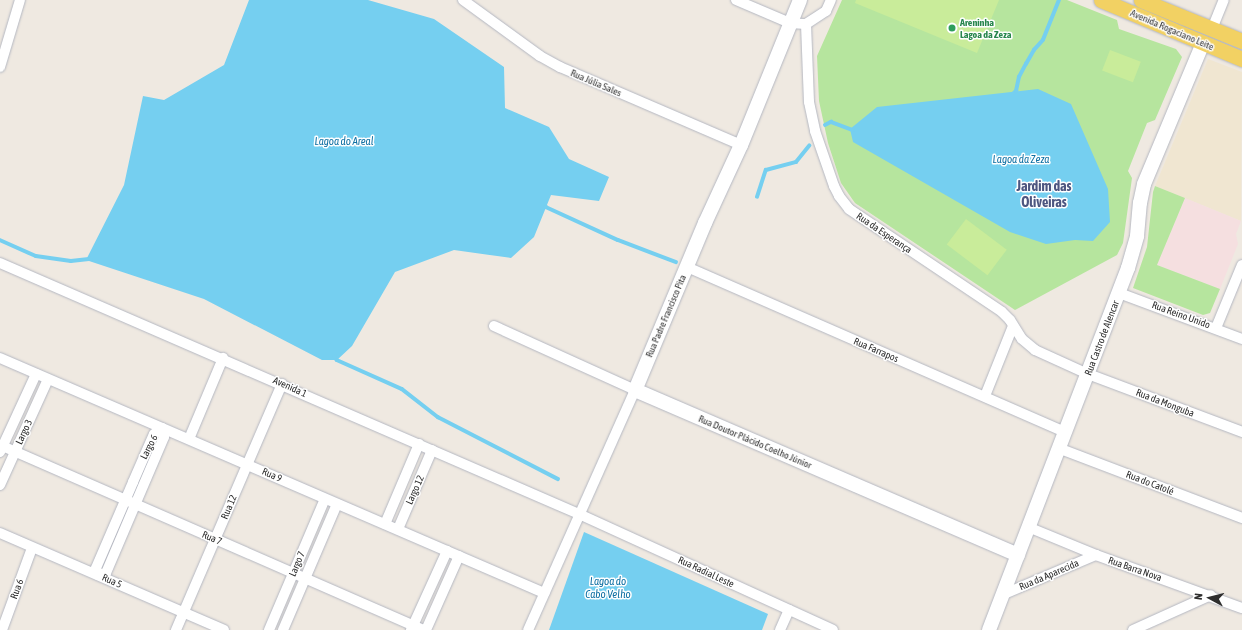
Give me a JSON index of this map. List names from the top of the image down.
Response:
{
  "streets": {
    "main road": ["Avenida Rogaciano Leite"],
    "street": [
      "Rua Júlia Sales",
      "Rua da Esperança",
      "Rua Reino Unido",
      "Rua Padre Francisco Pita",
      "Rua Castro de Alencar",
      "Rua Farrapos",
      "Avenida 1",
      "Rua da Monguba",
      "Largo 3",
      "Rua Doutor Plácido Coelho Júnior",
      "Largo 6",
      "Rua 9",
      "Rua do Catolé",
      "Largo 12",
      "Rua 12",
      "Rua 7",
      "Largo 7",
      "Rua Barra Nova",
      "Rua Radial Leste",
      "Rua da Aparecida",
      "Rua 5",
      "Rua 6"
    ]
  },
  "crossings": [
    ["Avenida Rogaciano Leite", "Rua Castro de Alencar"],
    ["Rua Júlia Sales", "Rua Padre Francisco Pita"],
    ["Rua da Esperança", "Rua Castro de Alencar"],
    ["Rua da Esperança", "Rua da Monguba"],
    ["Rua Reino Unido", "Rua Castro de Alencar"],
    ["Rua Padre Francisco Pita", "Rua Farrapos"],
    ["Rua Padre Francisco Pita", "Avenida 1"],
    ["Rua Padre Francisco Pita", "Rua Doutor Plácido Coelho Júnior"],
    ["Rua Padre Francisco Pita", "Rua 9"],
    ["Rua Padre Francisco Pita", "Rua Radial Leste"],
    ["Rua Castro de Alencar", "Rua Farrapos"],
    ["Rua Castro de Alencar", "Rua da Monguba"],
    ["Rua Castro de Alencar", "Rua Doutor Plácido Coelho Júnior"],
    ["Rua Castro de Alencar", "Rua do Catolé"],
    ["Rua Castro de Alencar", "Rua Barra Nova"],
    ["Rua Castro de Alencar", "Rua da Aparecida"],
    ["Avenida 1", "Largo 12"],
    ["Avenida 1", "Rua 12"],
    ["Avenida 1", "Rua Radial Leste"],
    ["Largo 3", "Rua 9"],
    ["Largo 3", "Rua 7"],
    ["Largo 6", "Rua 9"],
    ["Largo 6", "Rua 7"],
    ["Largo 6", "Rua 5"],
    ["Rua 9", "Largo 12"],
    ["Rua 9", "Rua 12"],
    ["Rua 9", "Largo 7"],
    ["Rua 12", "Rua 7"],
    ["Rua 12", "Rua 5"],
    ["Rua 7", "Largo 7"],
    ["Rua Barra Nova", "Rua da Aparecida"],
    ["Rua 5", "Rua 6"]
  ],
  "districts": ["Jardim das Oliveiras"],
  "water": ["Lagoa do Areal", "Lagoa da Zeza", "Lagoa do Cabo Velho"],
  "places": ["Areninha Lagoa da Zeza"],
  "north": "left"
}
